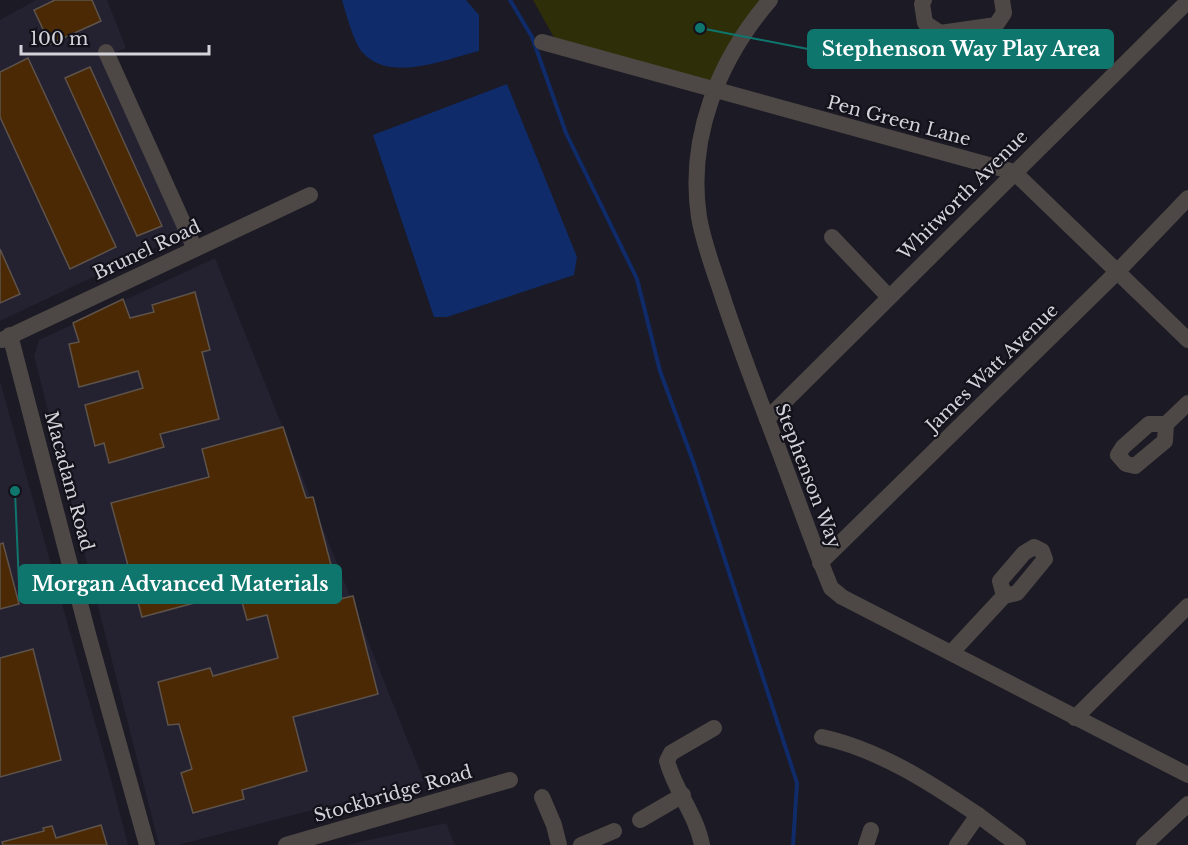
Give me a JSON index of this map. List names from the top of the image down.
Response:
{
  "streets": {
    "street": [
      "Pen Green Lane",
      "Whitworth Avenue",
      "Brunel Road",
      "James Watt Avenue",
      "Stephenson Way",
      "Macadam Road",
      "Stockbridge Road"
    ]
  },
  "crossings": [
    ["Pen Green Lane", "Whitworth Avenue"],
    ["Pen Green Lane", "James Watt Avenue"],
    ["Pen Green Lane", "Stephenson Way"],
    ["Whitworth Avenue", "Stephenson Way"],
    ["Brunel Road", "Macadam Road"],
    ["James Watt Avenue", "Stephenson Way"]
  ],
  "places": ["Stephenson Way Play Area", "Morgan Advanced Materials"],
  "scale_bar": "100 m"
}
